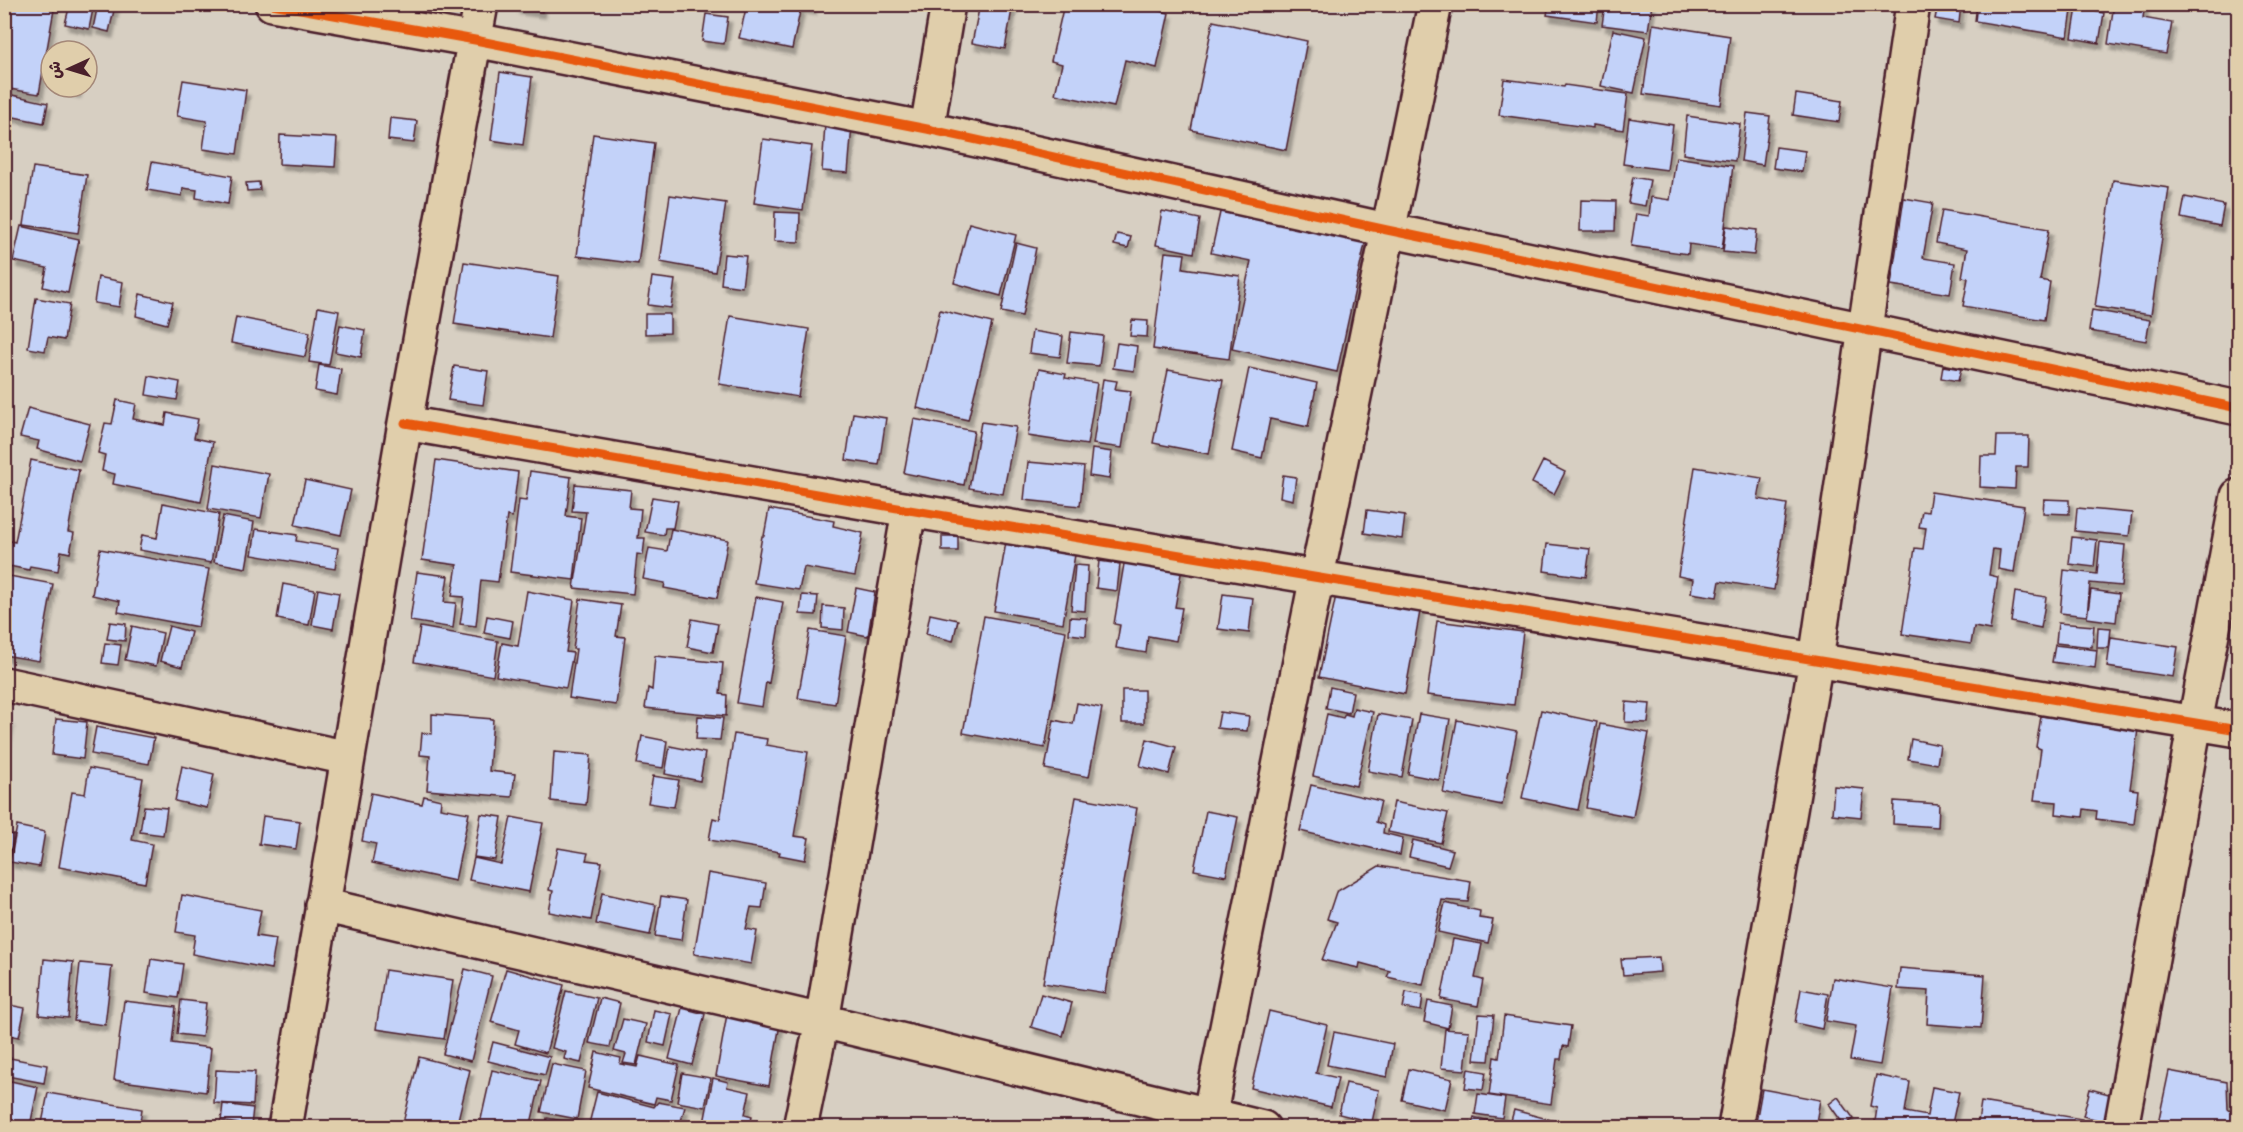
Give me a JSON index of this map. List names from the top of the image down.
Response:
{
  "north": "left"
}
